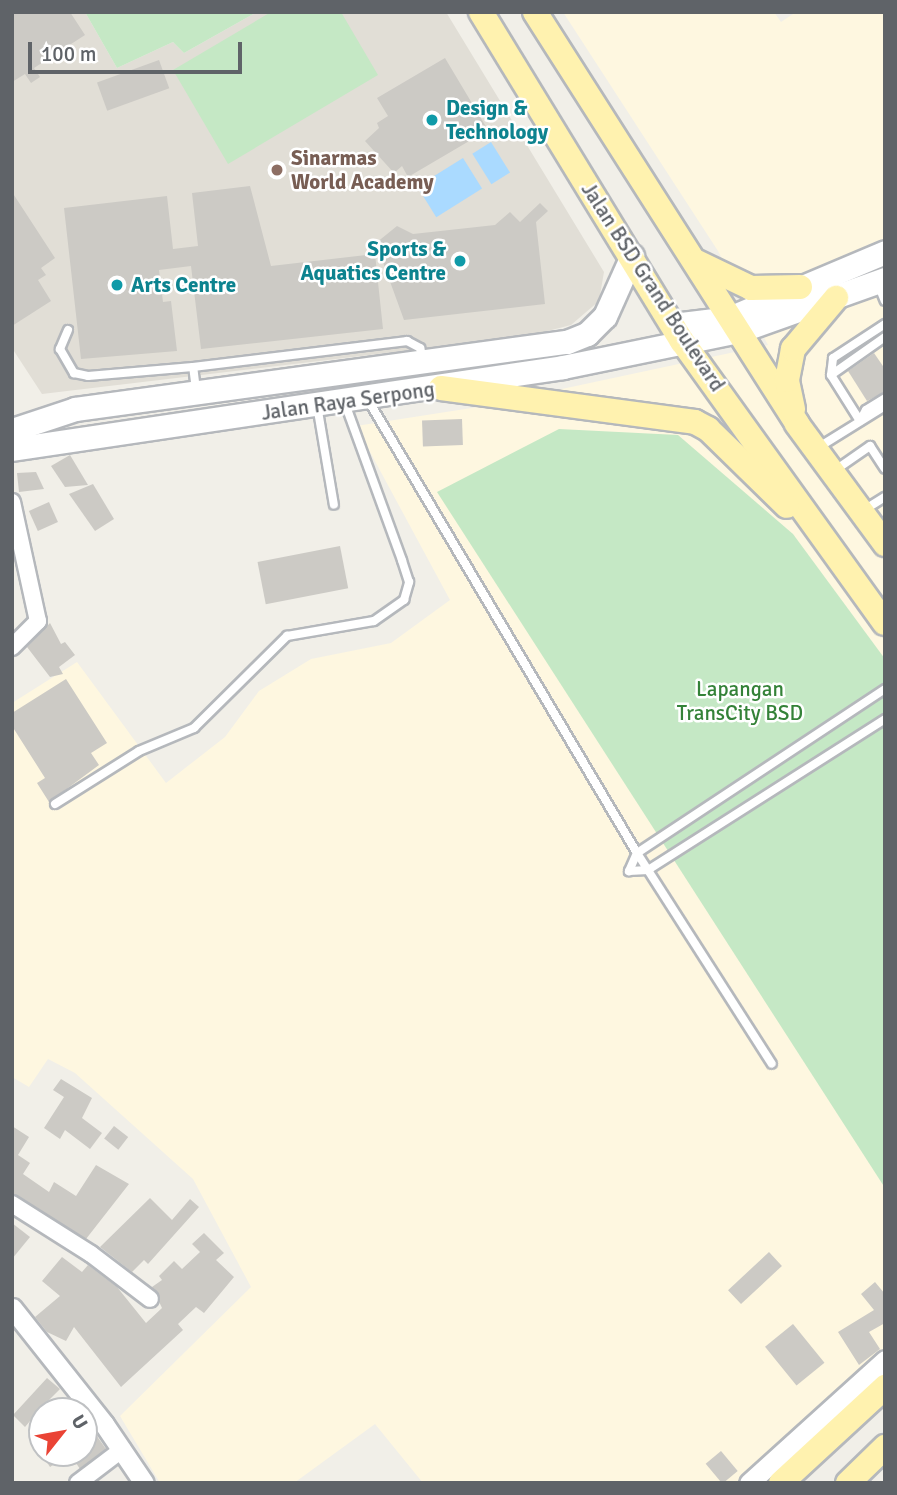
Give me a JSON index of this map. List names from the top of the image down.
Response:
{
  "streets": {
    "main road": ["Jalan BSD Grand Boulevard", "Jalan Raya Serpong"]
  },
  "crossings": [
    ["Jalan BSD Grand Boulevard", "Jalan Raya Serpong"]
  ],
  "parks": ["Lapangan TransCity BSD"],
  "places": [
    "Design & Technology",
    "Sinarmas World Academy",
    "Sports & Aquatics Centre",
    "Arts Centre"
  ],
  "scale_bar": "100 m",
  "north": "top right"
}
